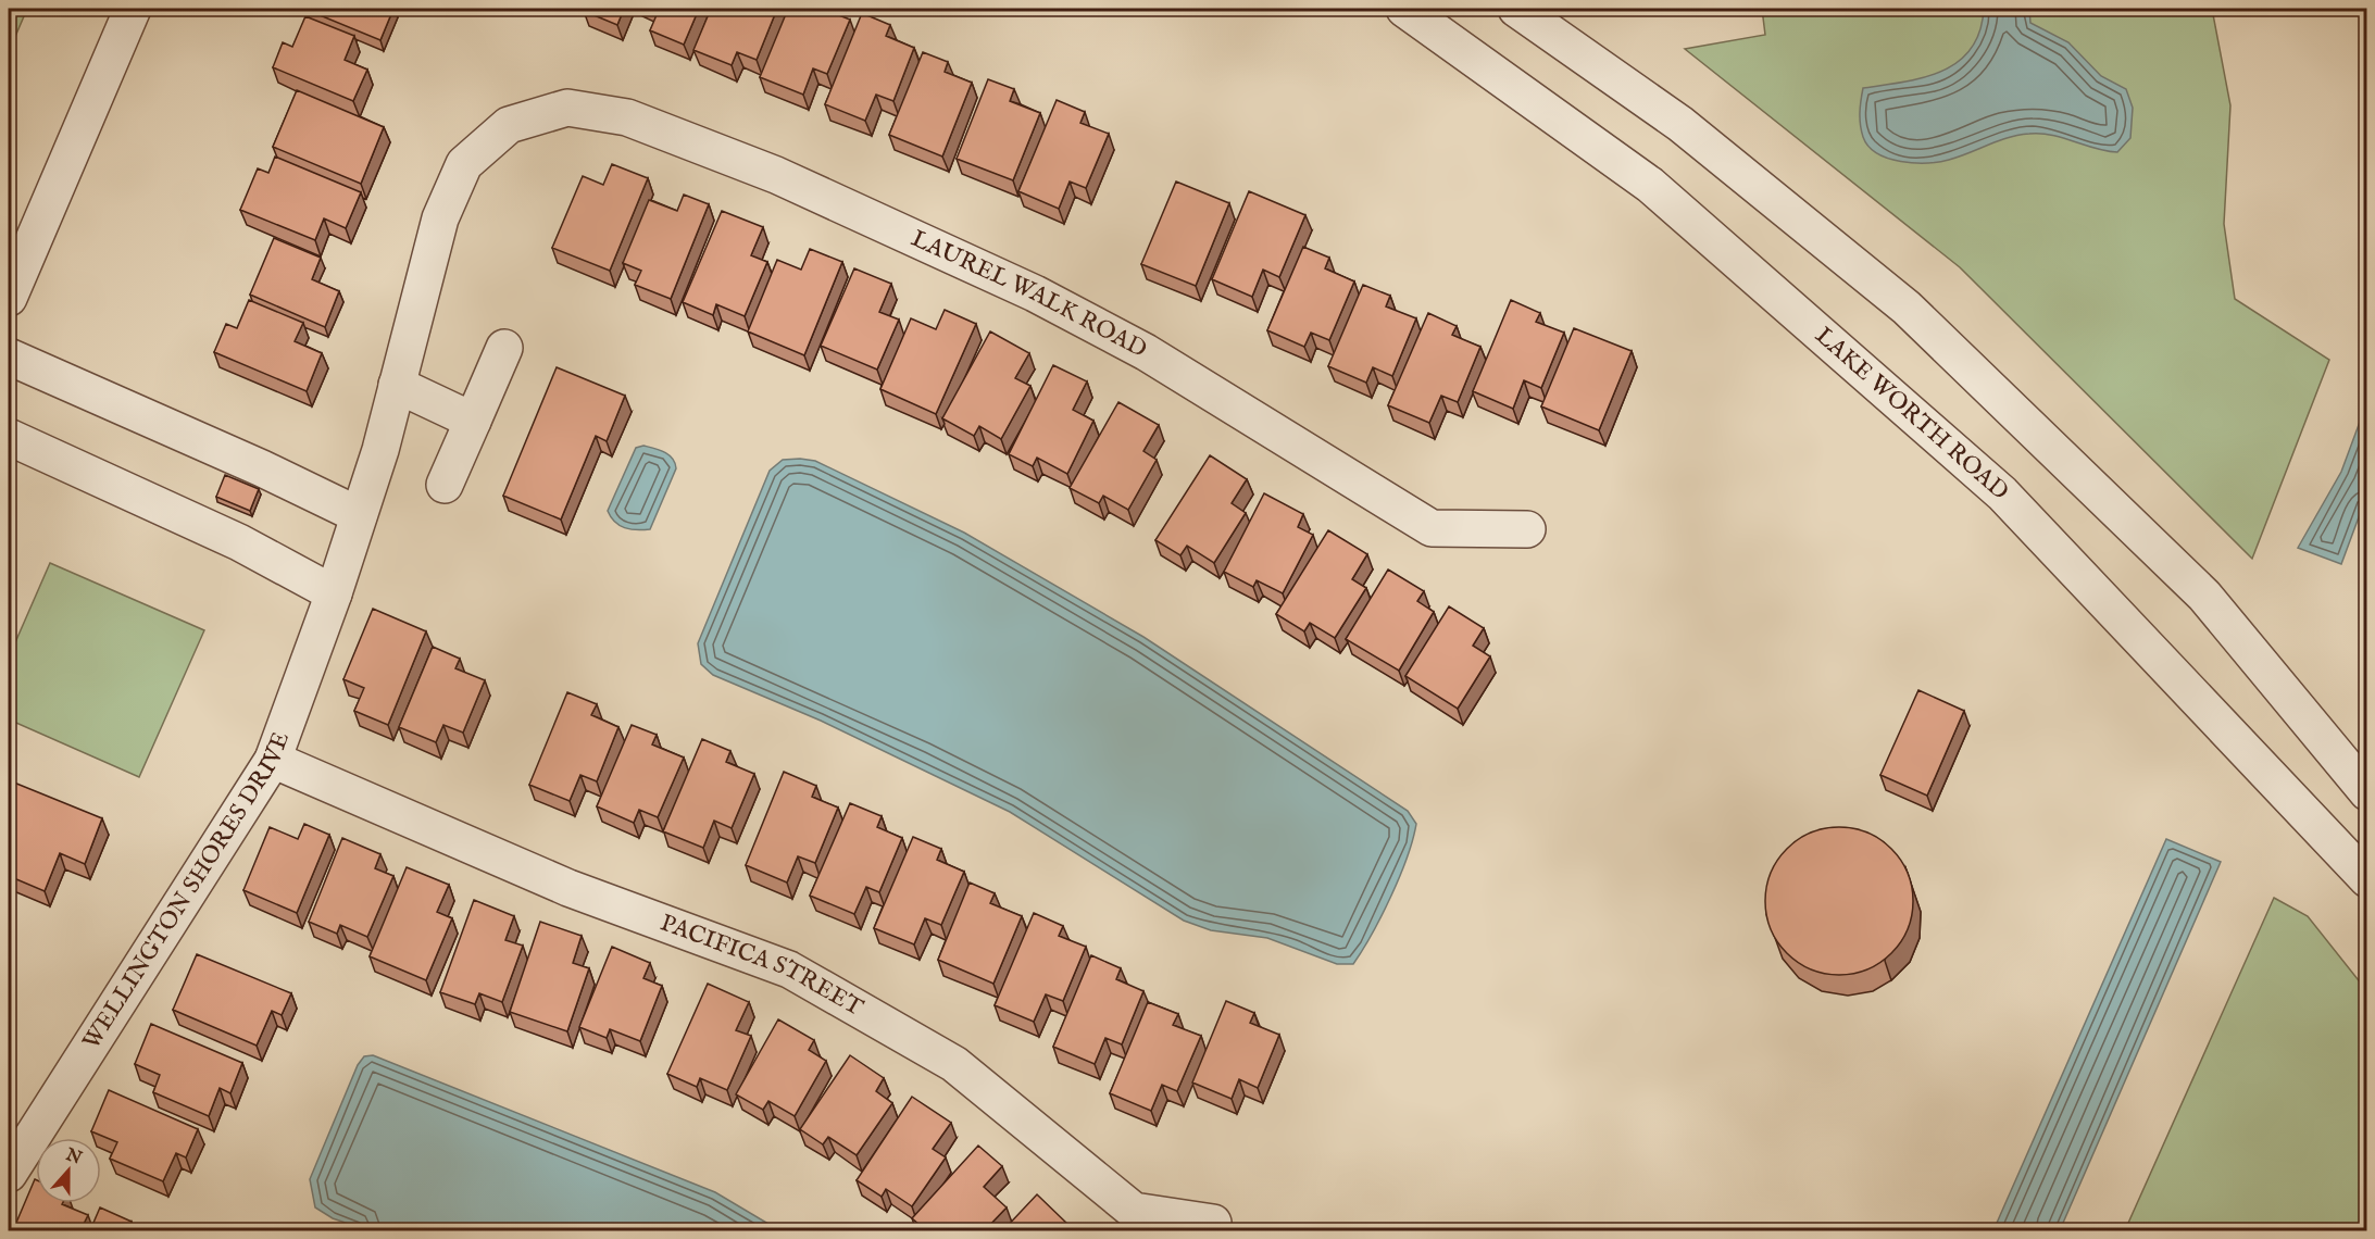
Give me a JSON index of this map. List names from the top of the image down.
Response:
{
  "streets": {
    "street": [
      "LAUREL WALK ROAD",
      "LAKE WORTH ROAD",
      "WELLINGTON SHORES DRIVE",
      "PACIFICA STREET"
    ]
  },
  "crossings": [
    ["LAUREL WALK ROAD", "WELLINGTON SHORES DRIVE"],
    ["WELLINGTON SHORES DRIVE", "PACIFICA STREET"]
  ],
  "north": "top"
}
